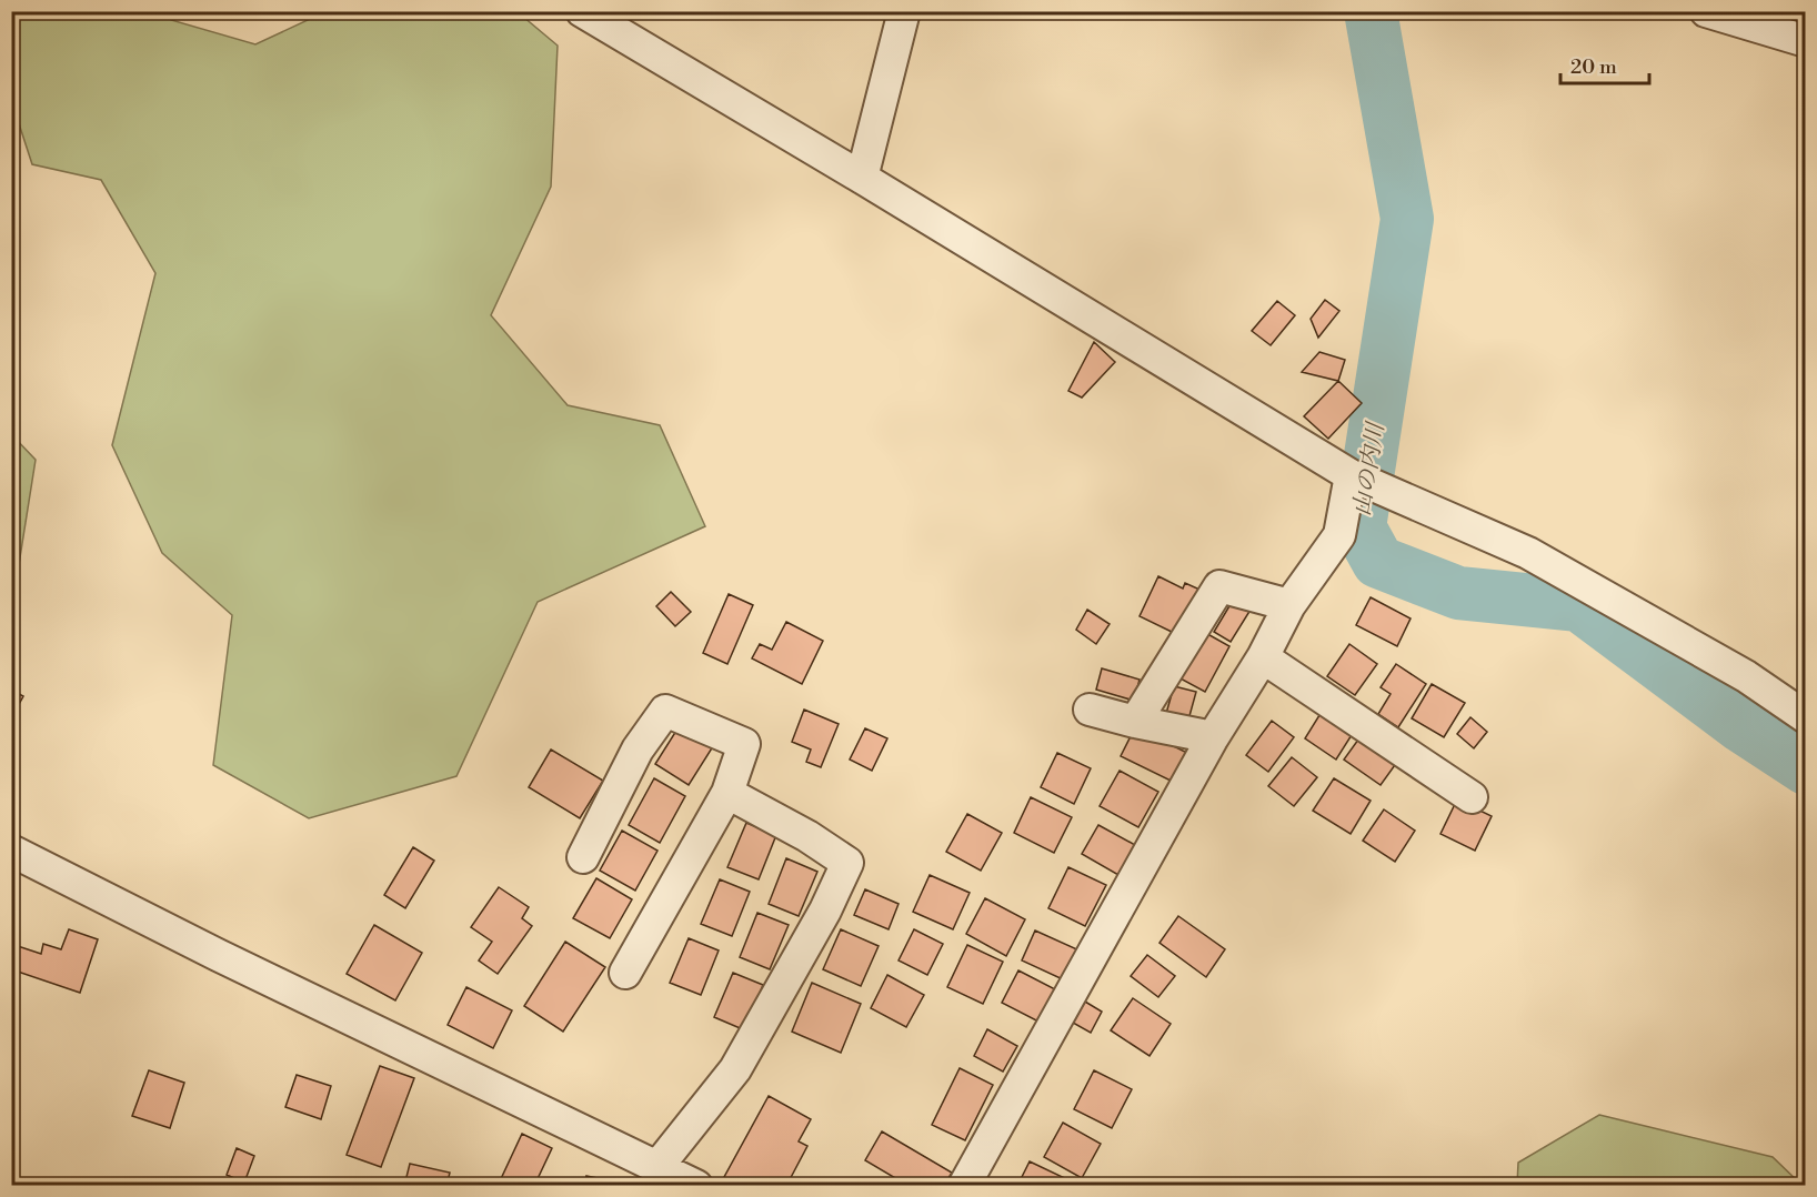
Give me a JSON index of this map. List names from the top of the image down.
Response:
{
  "water": ["山の内川"],
  "scale_bar": "20 m"
}
